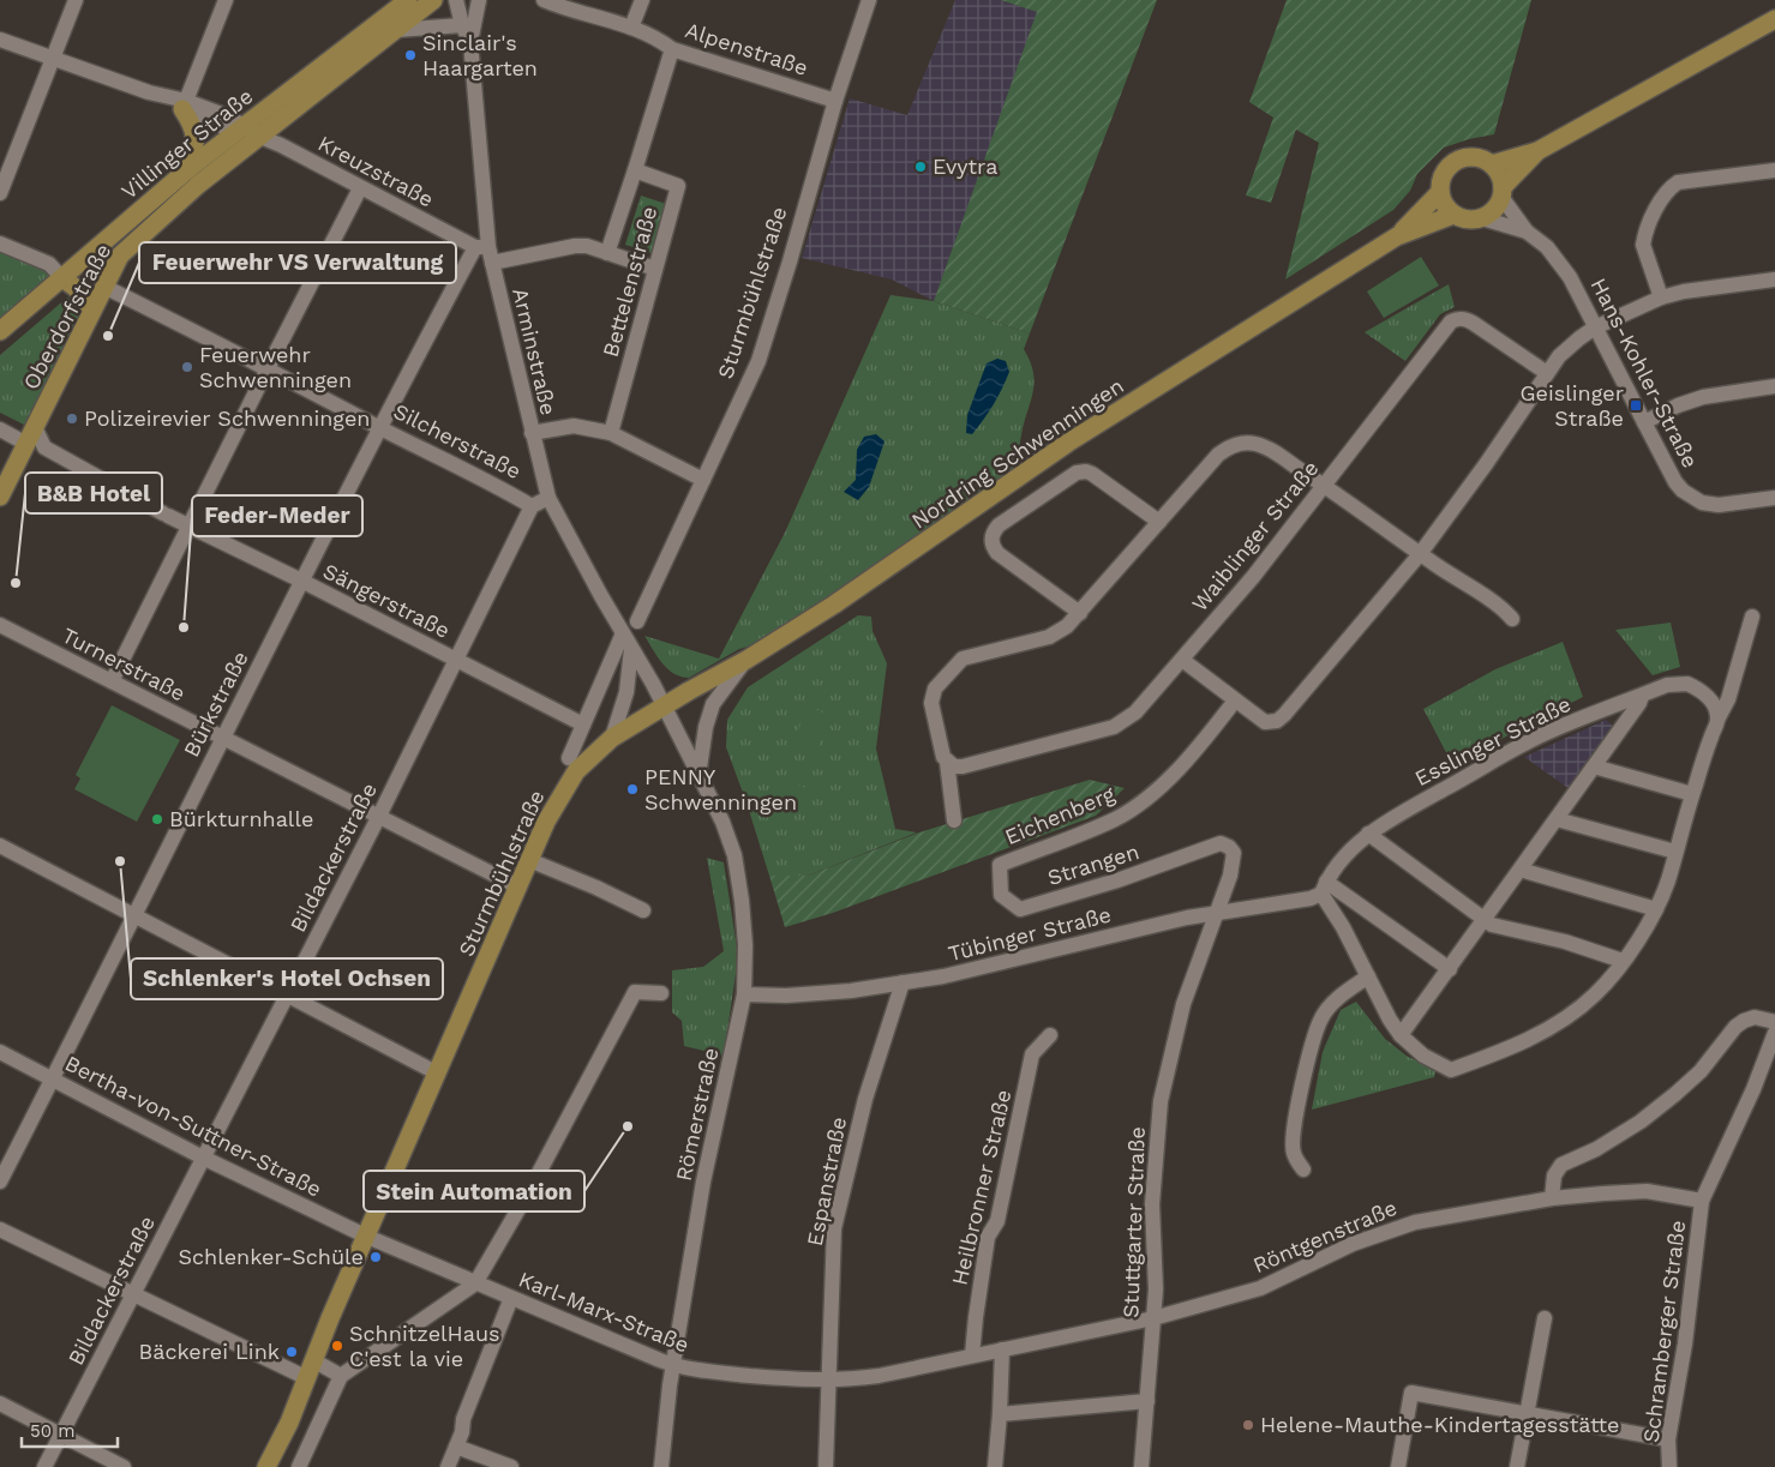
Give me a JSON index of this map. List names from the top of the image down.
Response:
{
  "streets": {
    "main road": [
      "Villinger Straße",
      "Sturmbühlstraße",
      "Oberdorfstraße",
      "Nordring Schwenningen"
    ],
    "street": [
      "Alpenstraße",
      "Kreuzstraße",
      "Bettelenstraße",
      "Arminstraße",
      "Hans-Kohler-Straße",
      "Silcherstraße",
      "Waiblinger Straße",
      "Sängerstraße",
      "Turnerstraße",
      "Bürkstraße",
      "Esslinger Straße",
      "Eichenberg",
      "Bildackerstraße",
      "Strangen",
      "Tübinger Straße",
      "Römerstraße",
      "Bertha-von-Suttner-Straße",
      "Espanstraße",
      "Heilbronner Straße",
      "Stuttgarter Straße",
      "Röntgenstraße",
      "Karl-Marx-Straße",
      "Schramberger Straße"
    ]
  },
  "crossings": [
    ["Alpenstraße", "Bettelenstraße"],
    ["Alpenstraße", "Sturmbühlstraße"],
    ["Villinger Straße", "Kreuzstraße"],
    ["Villinger Straße", "Oberdorfstraße"],
    ["Kreuzstraße", "Oberdorfstraße"],
    ["Kreuzstraße", "Arminstraße"],
    ["Kreuzstraße", "Bürkstraße"],
    ["Sturmbühlstraße", "Arminstraße"],
    ["Sturmbühlstraße", "Nordring Schwenningen"],
    ["Sturmbühlstraße", "Turnerstraße"],
    ["Sturmbühlstraße", "Römerstraße"],
    ["Sturmbühlstraße", "Bertha-von-Suttner-Straße"],
    ["Sturmbühlstraße", "Karl-Marx-Straße"],
    ["Oberdorfstraße", "Silcherstraße"],
    ["Oberdorfstraße", "Sängerstraße"],
    ["Arminstraße", "Nordring Schwenningen"],
    ["Arminstraße", "Bürkstraße"],
    ["Arminstraße", "Römerstraße"],
    ["Hans-Kohler-Straße", "Nordring Schwenningen"],
    ["Silcherstraße", "Bürkstraße"],
    ["Silcherstraße", "Bildackerstraße"],
    ["Nordring Schwenningen", "Römerstraße"],
    ["Sängerstraße", "Bürkstraße"],
    ["Sängerstraße", "Bildackerstraße"],
    ["Turnerstraße", "Bürkstraße"],
    ["Turnerstraße", "Bildackerstraße"],
    ["Bürkstraße", "Bertha-von-Suttner-Straße"],
    ["Esslinger Straße", "Tübinger Straße"],
    ["Eichenberg", "Strangen"],
    ["Bildackerstraße", "Bertha-von-Suttner-Straße"],
    ["Strangen", "Stuttgarter Straße"],
    ["Tübinger Straße", "Römerstraße"],
    ["Tübinger Straße", "Espanstraße"],
    ["Tübinger Straße", "Stuttgarter Straße"],
    ["Römerstraße", "Karl-Marx-Straße"],
    ["Bertha-von-Suttner-Straße", "Karl-Marx-Straße"],
    ["Espanstraße", "Karl-Marx-Straße"],
    ["Heilbronner Straße", "Karl-Marx-Straße"],
    ["Stuttgarter Straße", "Röntgenstraße"],
    ["Stuttgarter Straße", "Karl-Marx-Straße"],
    ["Röntgenstraße", "Karl-Marx-Straße"],
    ["Röntgenstraße", "Schramberger Straße"]
  ],
  "places": {
    "other": [
      "Sinclair's Haargarten",
      "Evytra",
      "Feuerwehr VS Verwaltung",
      "Feuerwehr Schwenningen",
      "Polizeirevier Schwenningen",
      "B&B Hotel",
      "Feder-Meder",
      "PENNY Schwenningen",
      "Bürkturnhalle",
      "Schlenker's Hotel Ochsen",
      "Stein Automation",
      "Schlenker-Schüle",
      "SchnitzelHaus C'est la vie",
      "Bäckerei Link",
      "Helene-Mauthe-Kindertagesstätte"
    ],
    "transit": ["Geislinger Straße"]
  },
  "scale_bar": "50 m"
}
